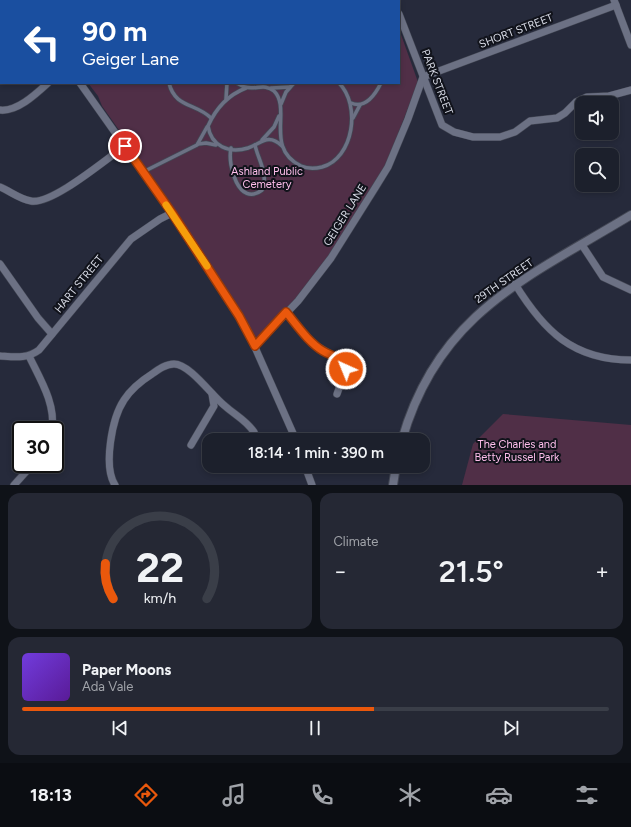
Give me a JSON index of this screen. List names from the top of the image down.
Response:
{
  "streets": {
    "street": [
      "SHORT STREET",
      "PARK STREET",
      "GEIGER LANE",
      "29TH STREET",
      "HART STREET"
    ]
  },
  "crossings": [
    ["SHORT STREET", "PARK STREET"],
    ["SHORT STREET", "GEIGER LANE"],
    ["PARK STREET", "GEIGER LANE"]
  ],
  "parks": ["Ashland Public Cemetery", "The Charles and Betty Russel Park"],
  "page": {
    "turn": ["90 m", "Geiger Lane"],
    "limit": "30",
    "trip": "18:14 · 1 min · 390 m",
    "tile": "Climate",
    "heat": ["−", "21.5°", "+"],
    "song": ["Paper Moons", "Ada Vale"],
    "tabs": "18:13",
    "gauge": ["22", "km/h"]
  }
}
